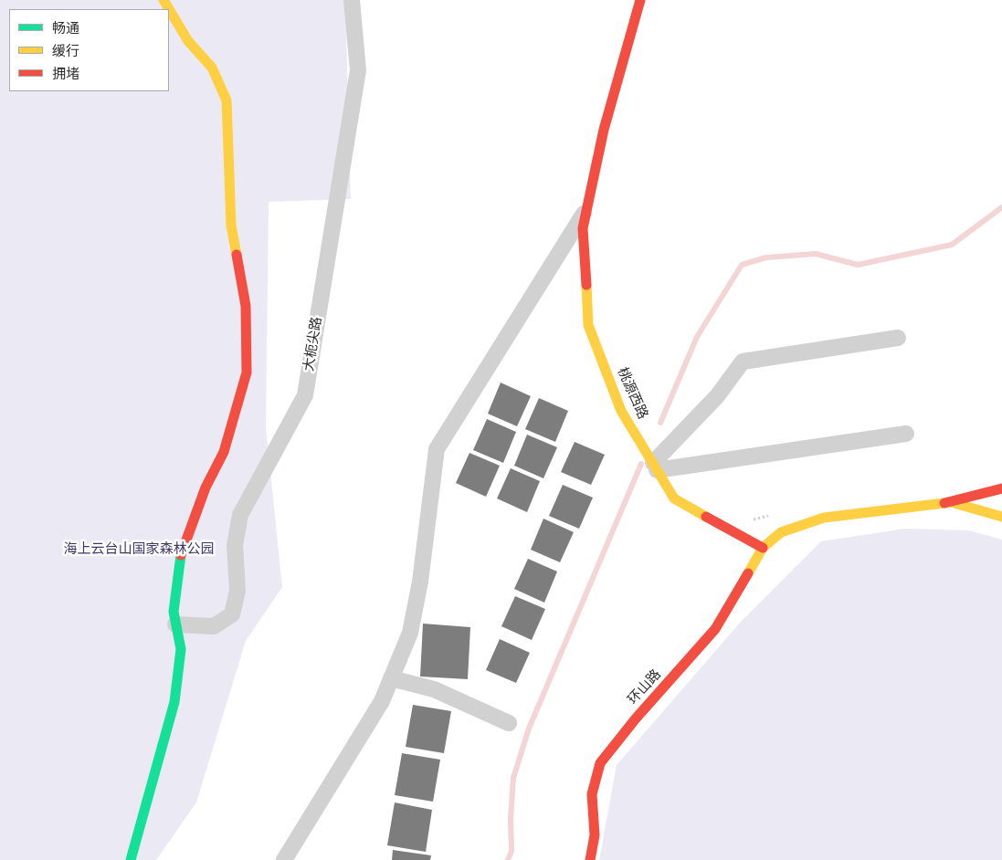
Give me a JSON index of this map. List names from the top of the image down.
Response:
{
  "streets": {
    "street": ["大枙尖路", "桃源西路", "环山路"]
  },
  "crossings": [
    ["桃源西路", "环山路"]
  ],
  "parks": ["海上云台山国家森林公园"],
  "legend": ["畅通", "缓行", "拥堵"]
}
